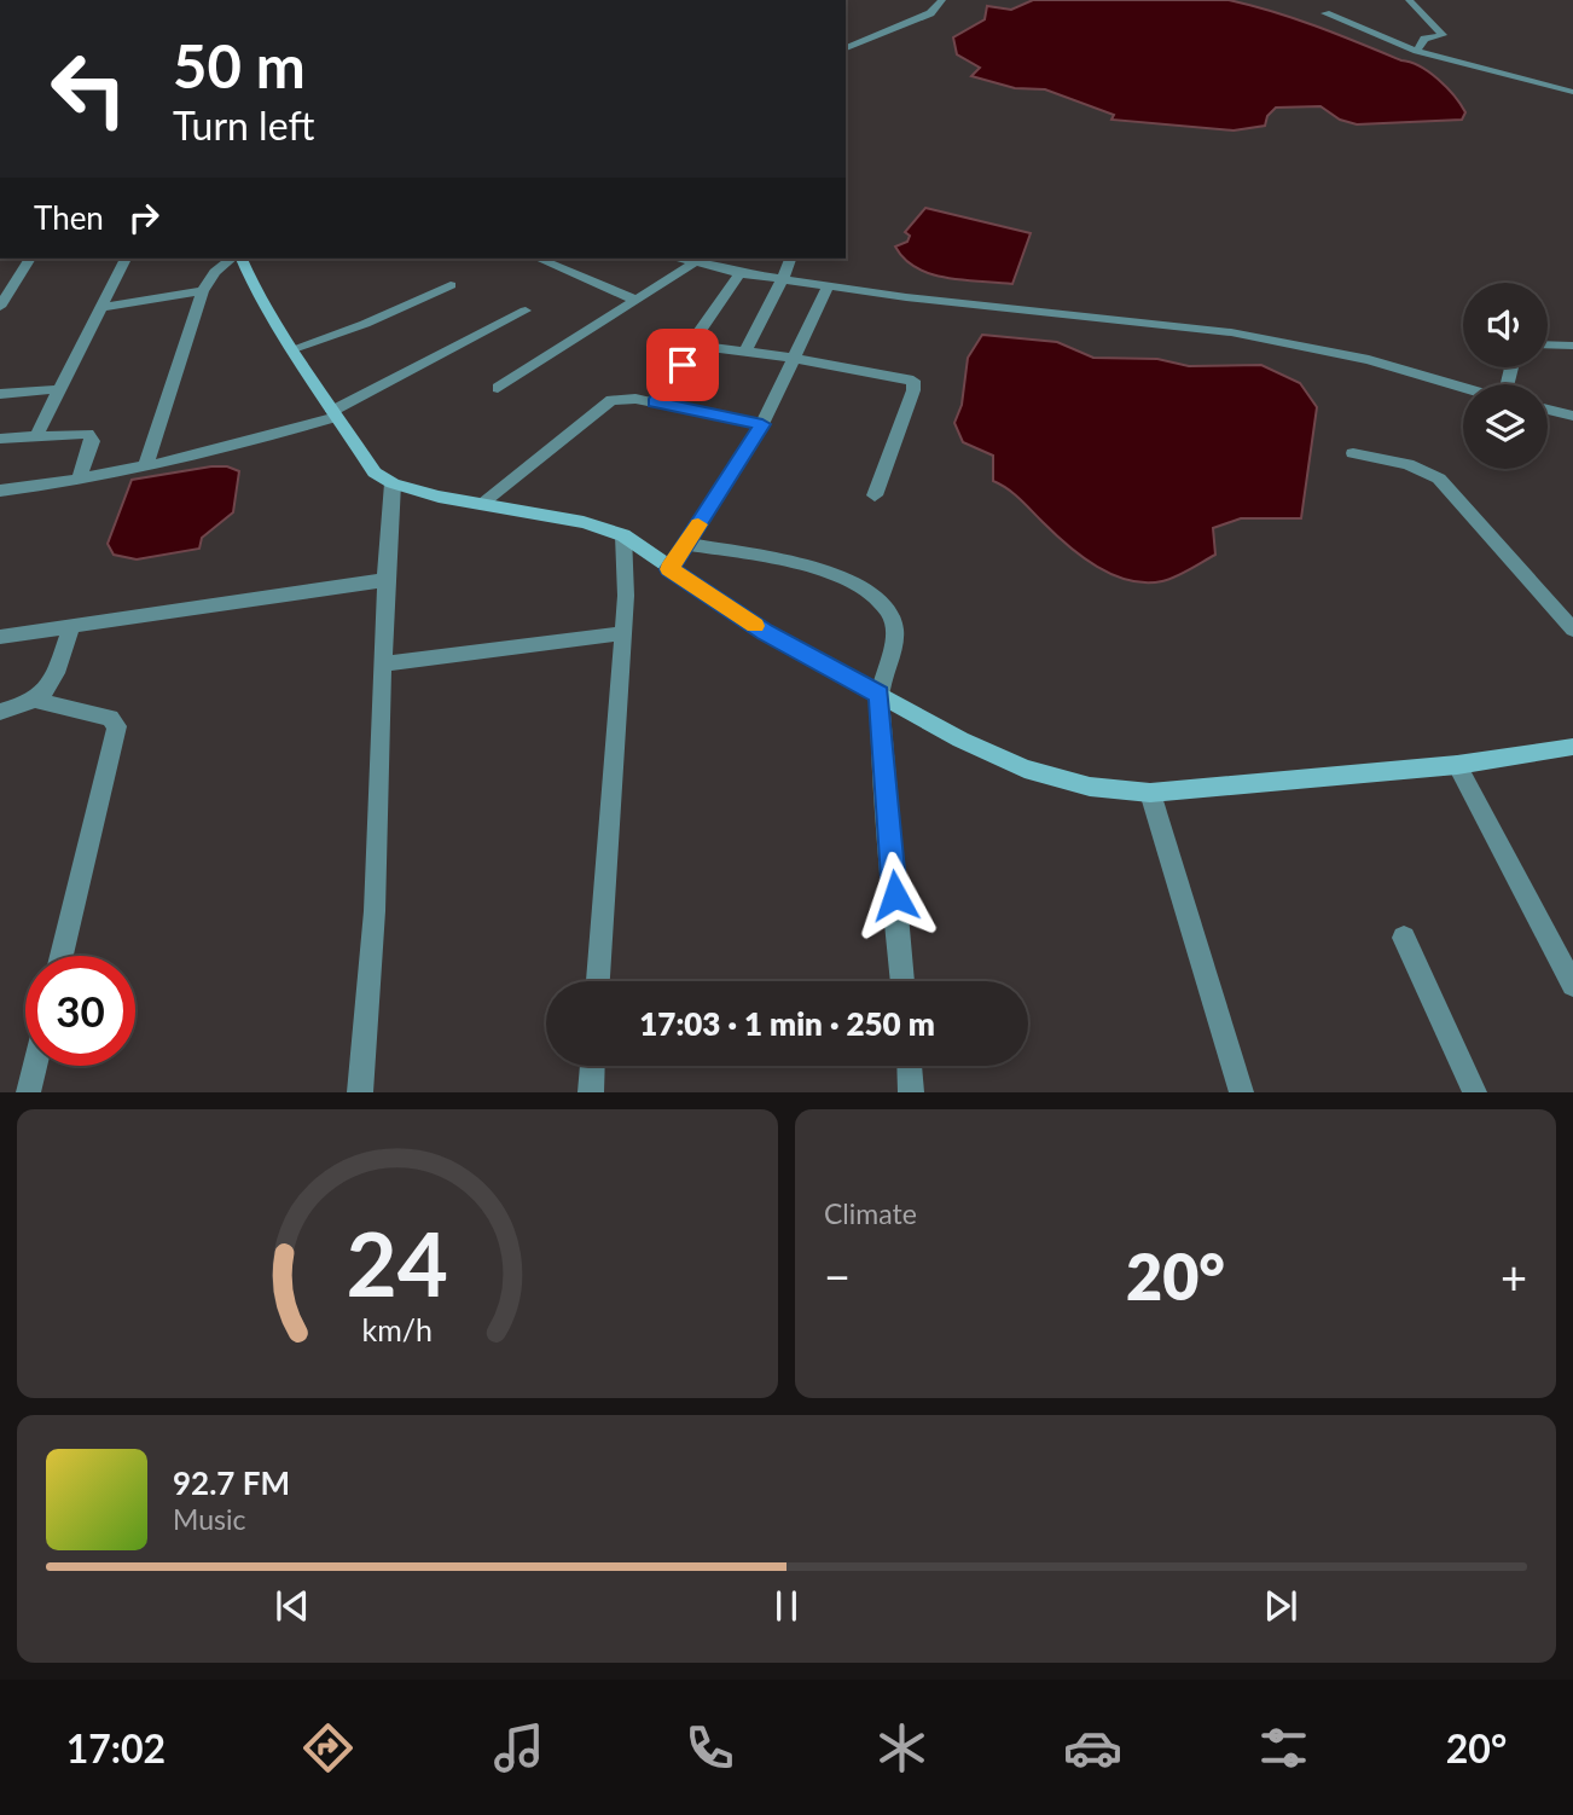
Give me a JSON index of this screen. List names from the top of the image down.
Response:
{
  "page": {
    "turn": ["50 m", "Turn left"],
    "then": "Then",
    "limit": "30",
    "trip": "17:03 · 1 min · 250 m",
    "tile": "Climate",
    "heat": ["−", "20°", "+"],
    "song": ["92.7 FM", "Music"],
    "tabs": ["17:02", "20°"],
    "gauge": ["24", "km/h"]
  }
}
